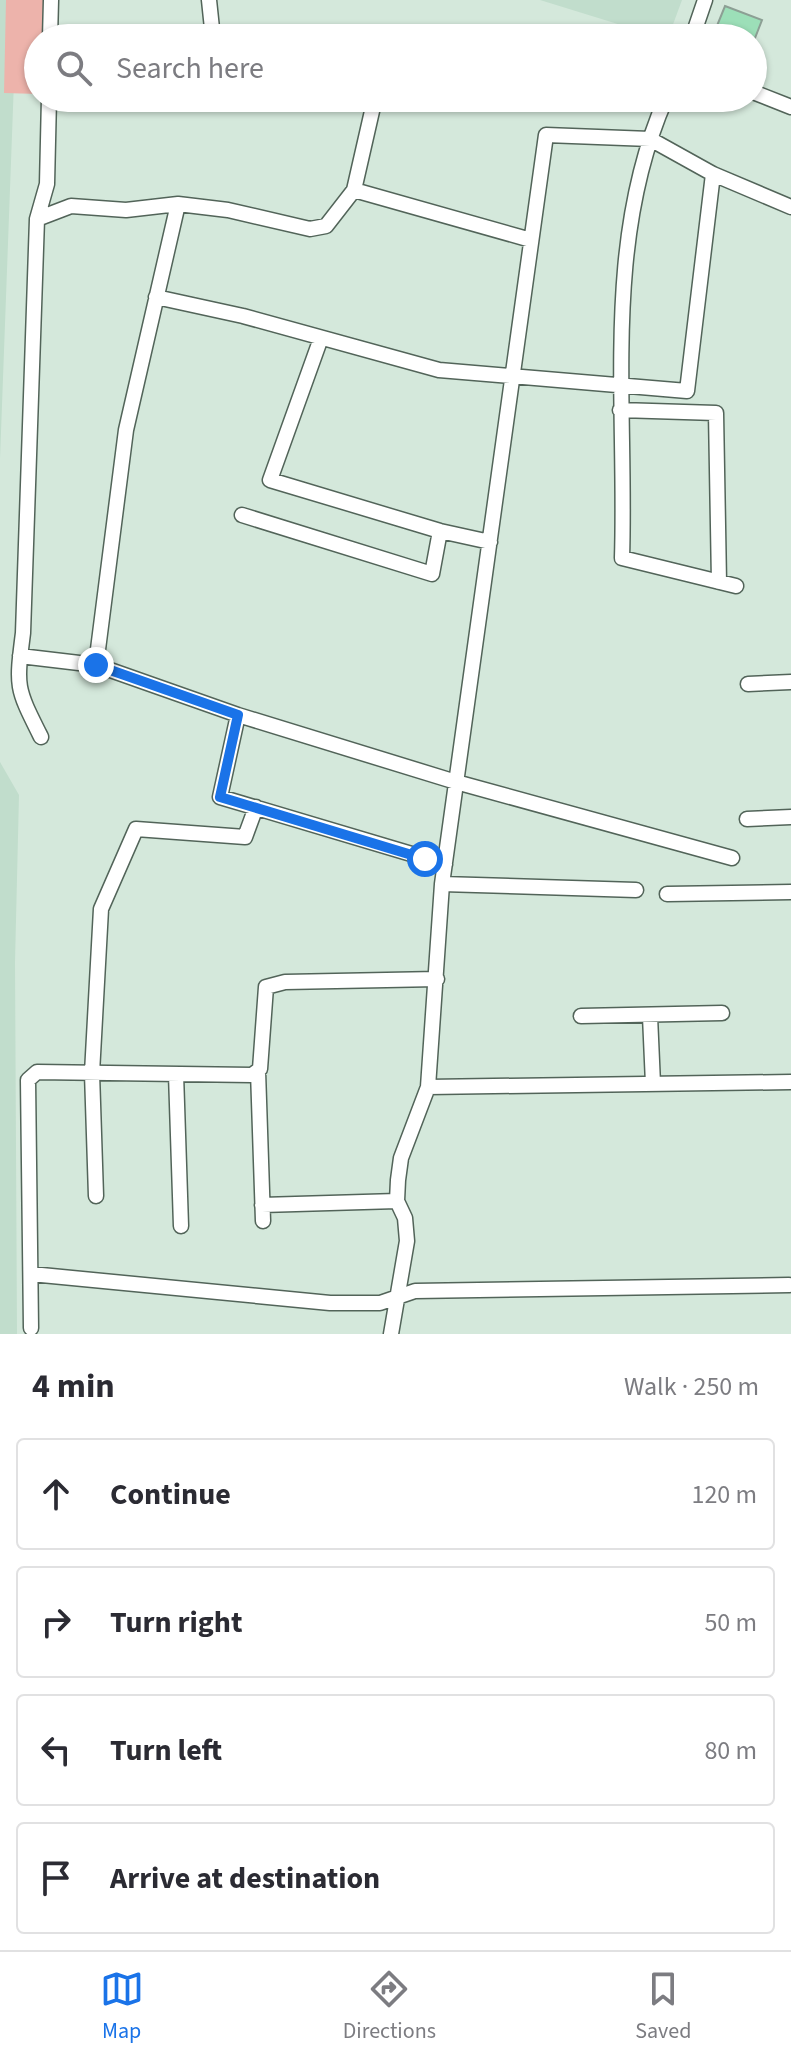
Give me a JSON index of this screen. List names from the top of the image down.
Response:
{
  "page": {
    "search": "Search here",
    "heading": ["4 min", "Walk · 250 m"],
    "list": [
      ["Continue", "120 m"],
      ["Turn right", "50 m"],
      ["Turn left", "80 m"],
      "Arrive at destination"
    ],
    "nav": ["Map", "Directions", "Saved"]
  }
}
